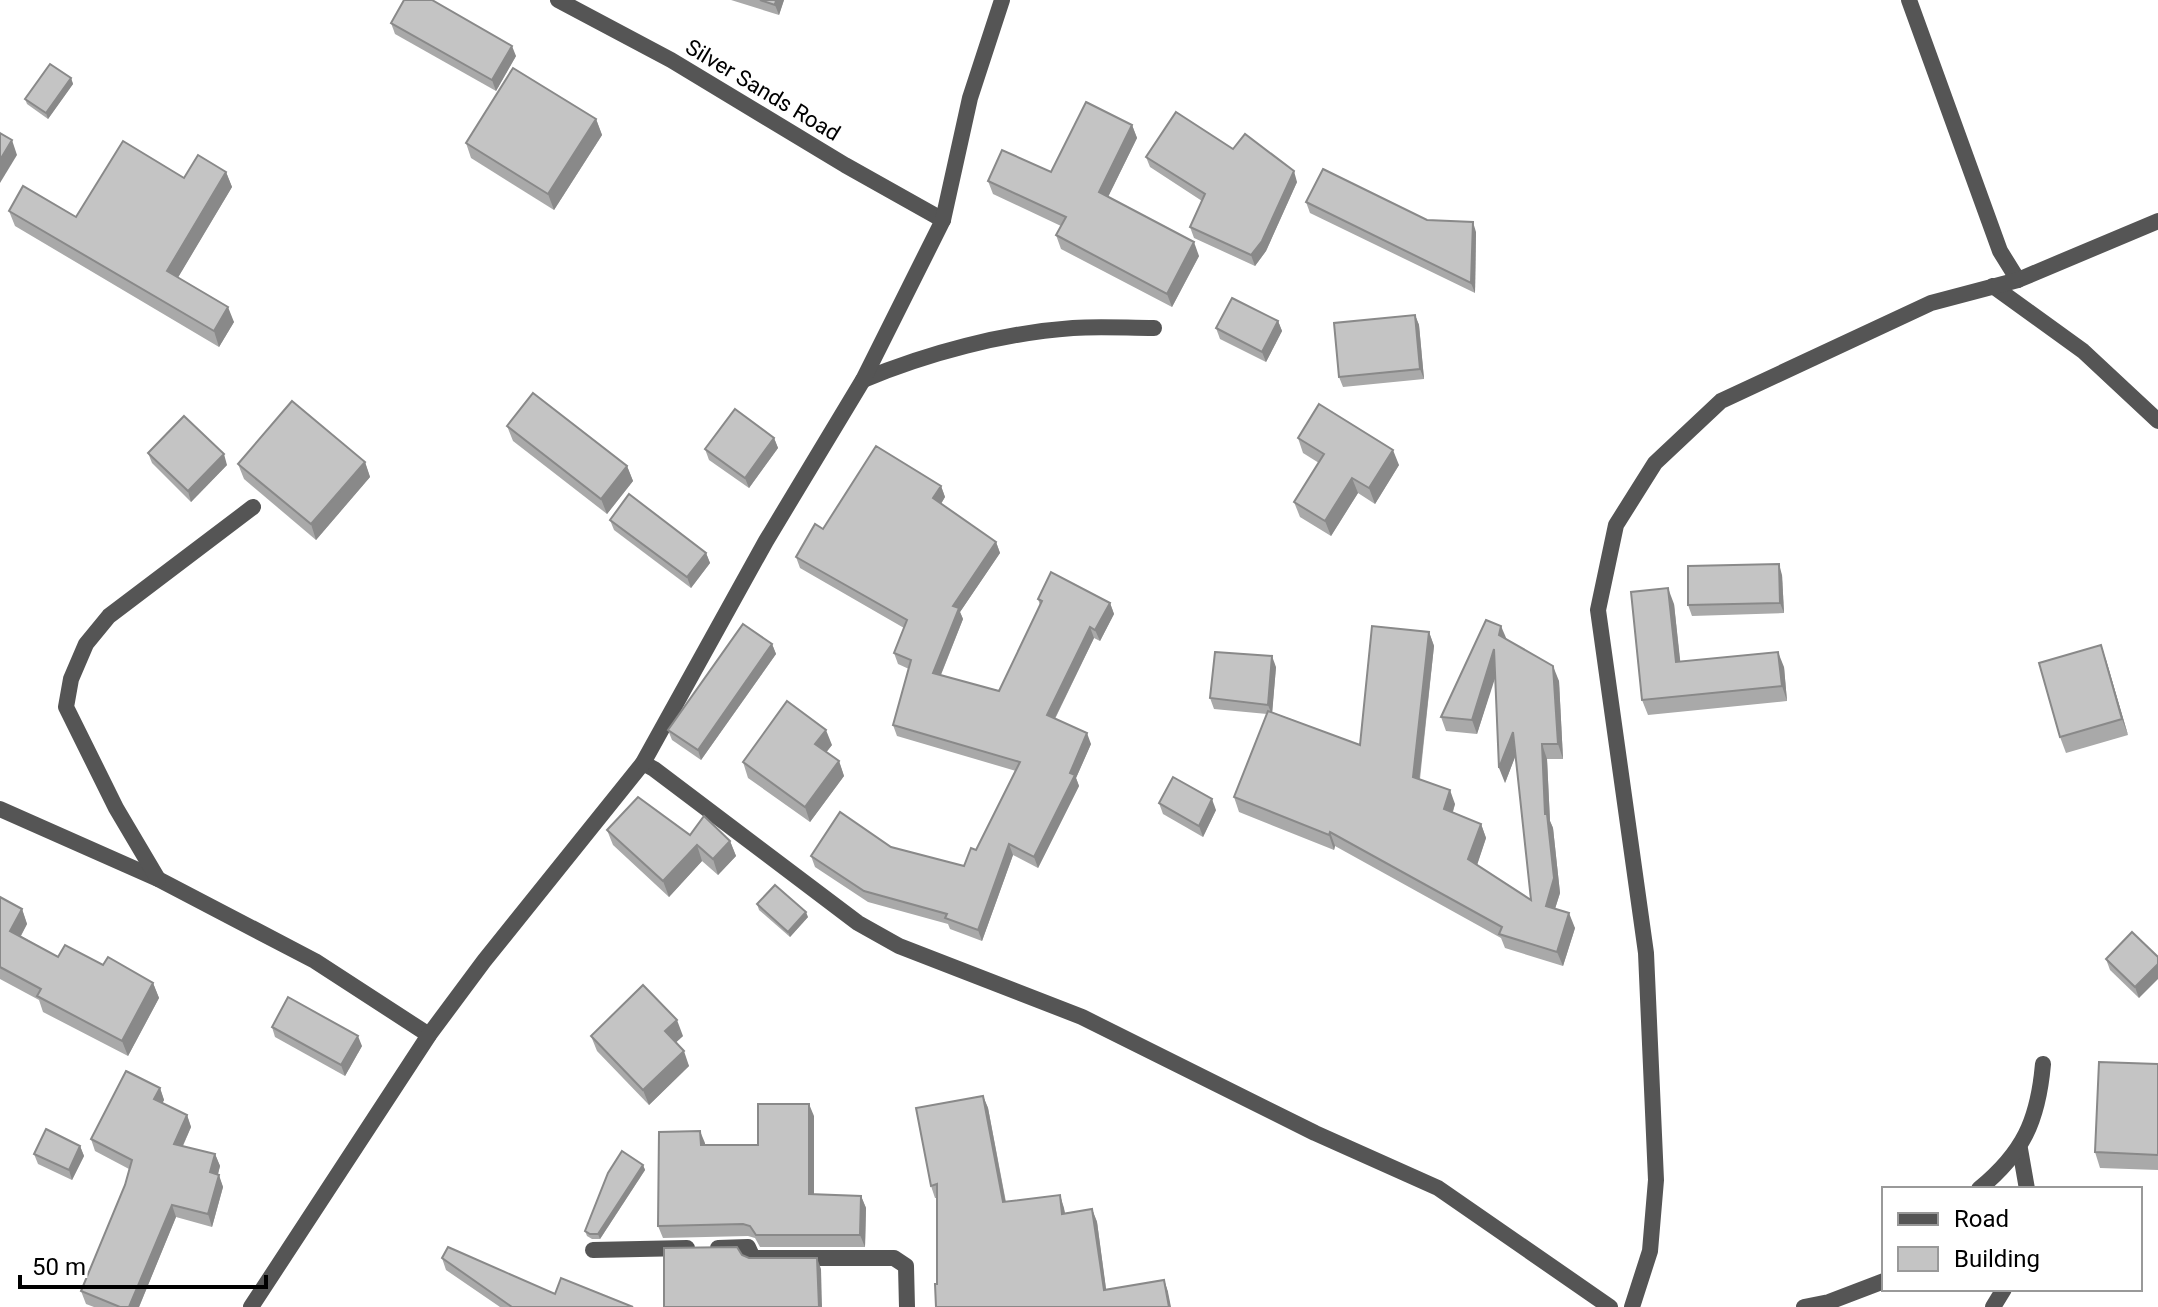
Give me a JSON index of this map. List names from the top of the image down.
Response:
{
  "streets": {
    "street": ["Silver Sands Road"]
  },
  "legend": ["Road", "Building"],
  "scale_bar": "50 m"
}
